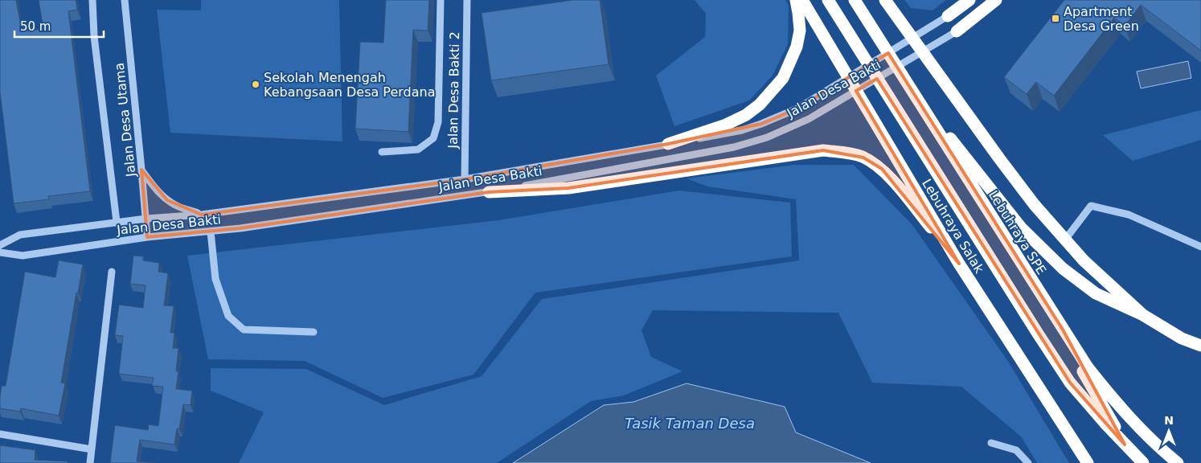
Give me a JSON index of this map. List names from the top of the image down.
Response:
{
  "streets": {
    "highway": ["Lebuhraya Salak", "Lebuhraya SPE"],
    "street": ["Jalan Desa Bakti", "Jalan Desa Bakti 2", "Jalan Desa Utama"]
  },
  "crossings": [
    ["Jalan Desa Bakti", "Jalan Desa Bakti 2"],
    ["Jalan Desa Bakti", "Jalan Desa Utama"]
  ],
  "water": ["Tasik Taman Desa"],
  "places": {
    "transit": ["Apartment Desa Green"],
    "other": ["Sekolah Menengah Kebangsaan Desa Perdana"]
  },
  "scale_bar": "50 m",
  "north": "top"
}
